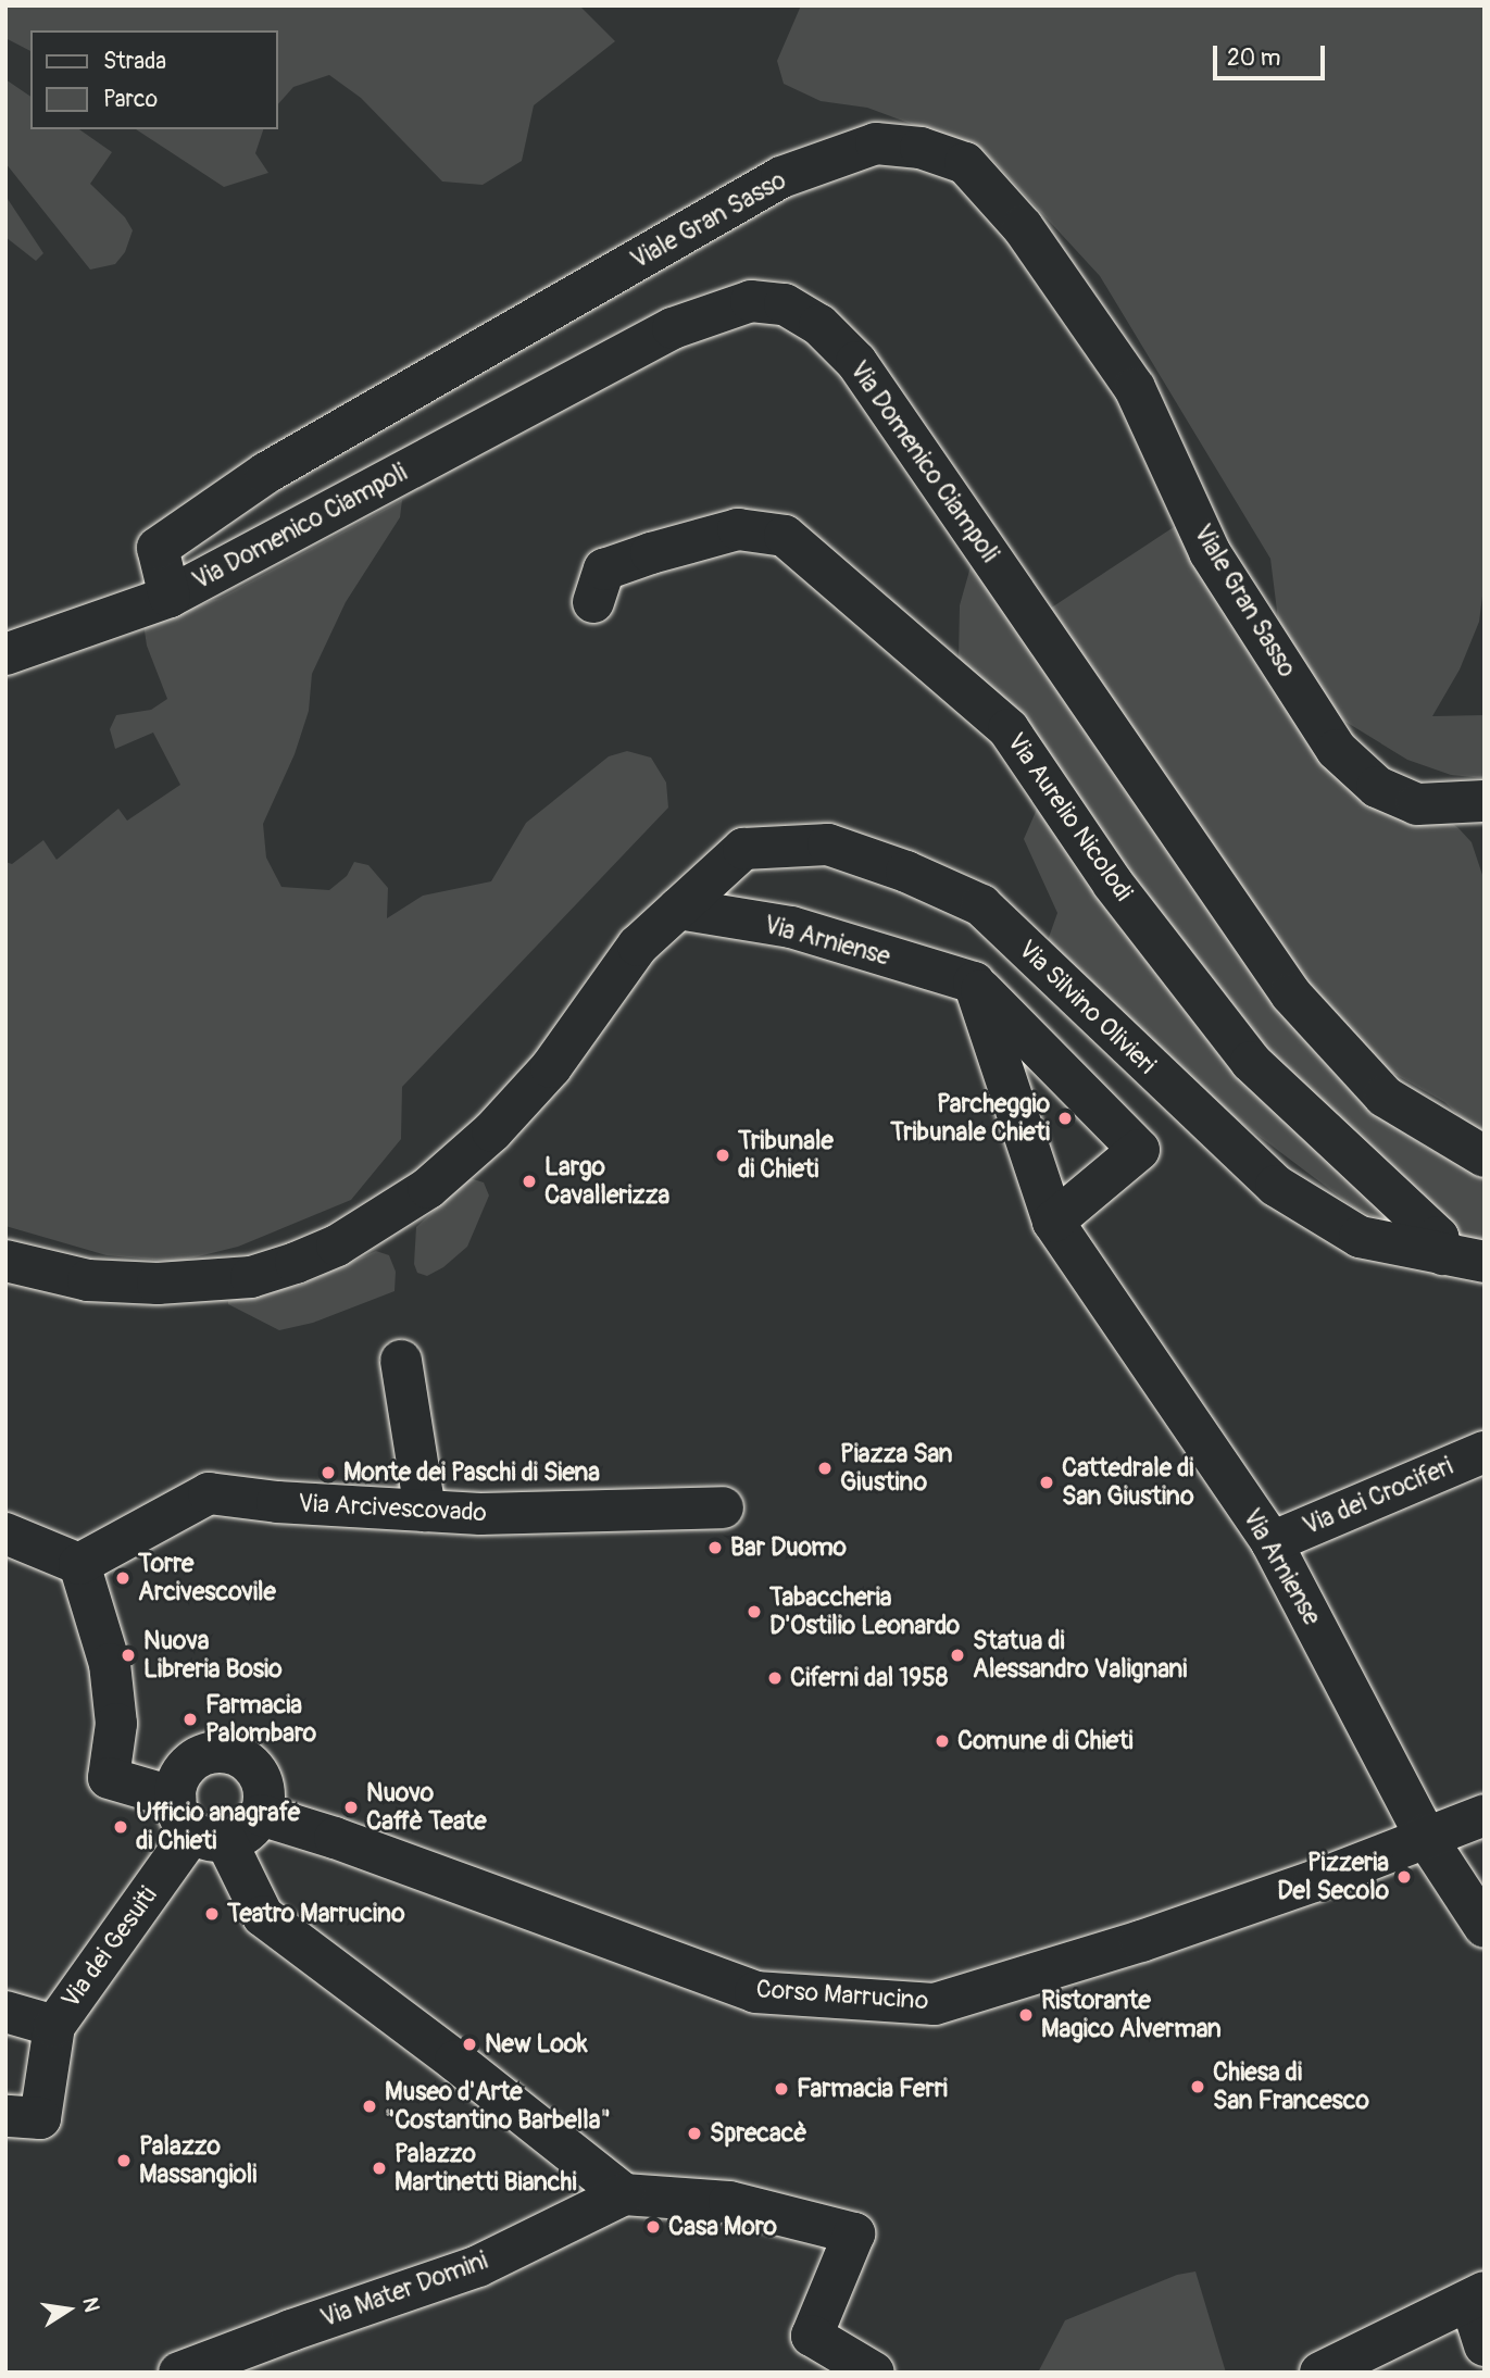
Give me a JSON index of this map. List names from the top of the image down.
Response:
{
  "streets": {
    "street": [
      "Viale Gran Sasso",
      "Via Domenico Ciampoli",
      "Via Aurelio Nicolodi",
      "Via Arniense",
      "Via Silvino Olivieri",
      "Via dei Crociferi",
      "Via Arcivescovado",
      "Via dei Gesuiti",
      "Corso Marrucino",
      "Via Mater Domini"
    ]
  },
  "crossings": [
    ["Viale Gran Sasso", "Via Domenico Ciampoli"],
    ["Via Aurelio Nicolodi", "Via Silvino Olivieri"],
    ["Via Arniense", "Via Silvino Olivieri"],
    ["Via Arniense", "Via dei Crociferi"],
    ["Via Arniense", "Corso Marrucino"],
    ["Via dei Gesuiti", "Corso Marrucino"]
  ],
  "places": [
    "Parcheggio Tribunale Chieti",
    "Tribunale di Chieti",
    "Largo Cavallerizza",
    "Piazza San Giustino",
    "Monte dei Paschi di Siena",
    "Cattedrale di San Giustino",
    "Bar Duomo",
    "Torre Arcivescovile",
    "Tabaccheria D'Ostilio Leonardo",
    "Nuova Libreria Bosio",
    "Statua di Alessandro Valignani",
    "Ciferni dal 1958",
    "Farmacia Palombaro",
    "Comune di Chieti",
    "Nuovo Caffè Teate",
    "Ufficio anagrafe di Chieti",
    "Pizzeria Del Secolo",
    "Teatro Marrucino",
    "Ristorante Magico Alverman",
    "New Look",
    "Chiesa di San Francesco",
    "Farmacia Ferri",
    "Museo d'Arte \"Costantino Barbella\"",
    "Sprecacè",
    "Palazzo Massangioli",
    "Palazzo Martinetti Bianchi",
    "Casa Moro"
  ],
  "legend": ["Strada", "Parco"],
  "scale_bar": "20 m",
  "north": "right"
}
